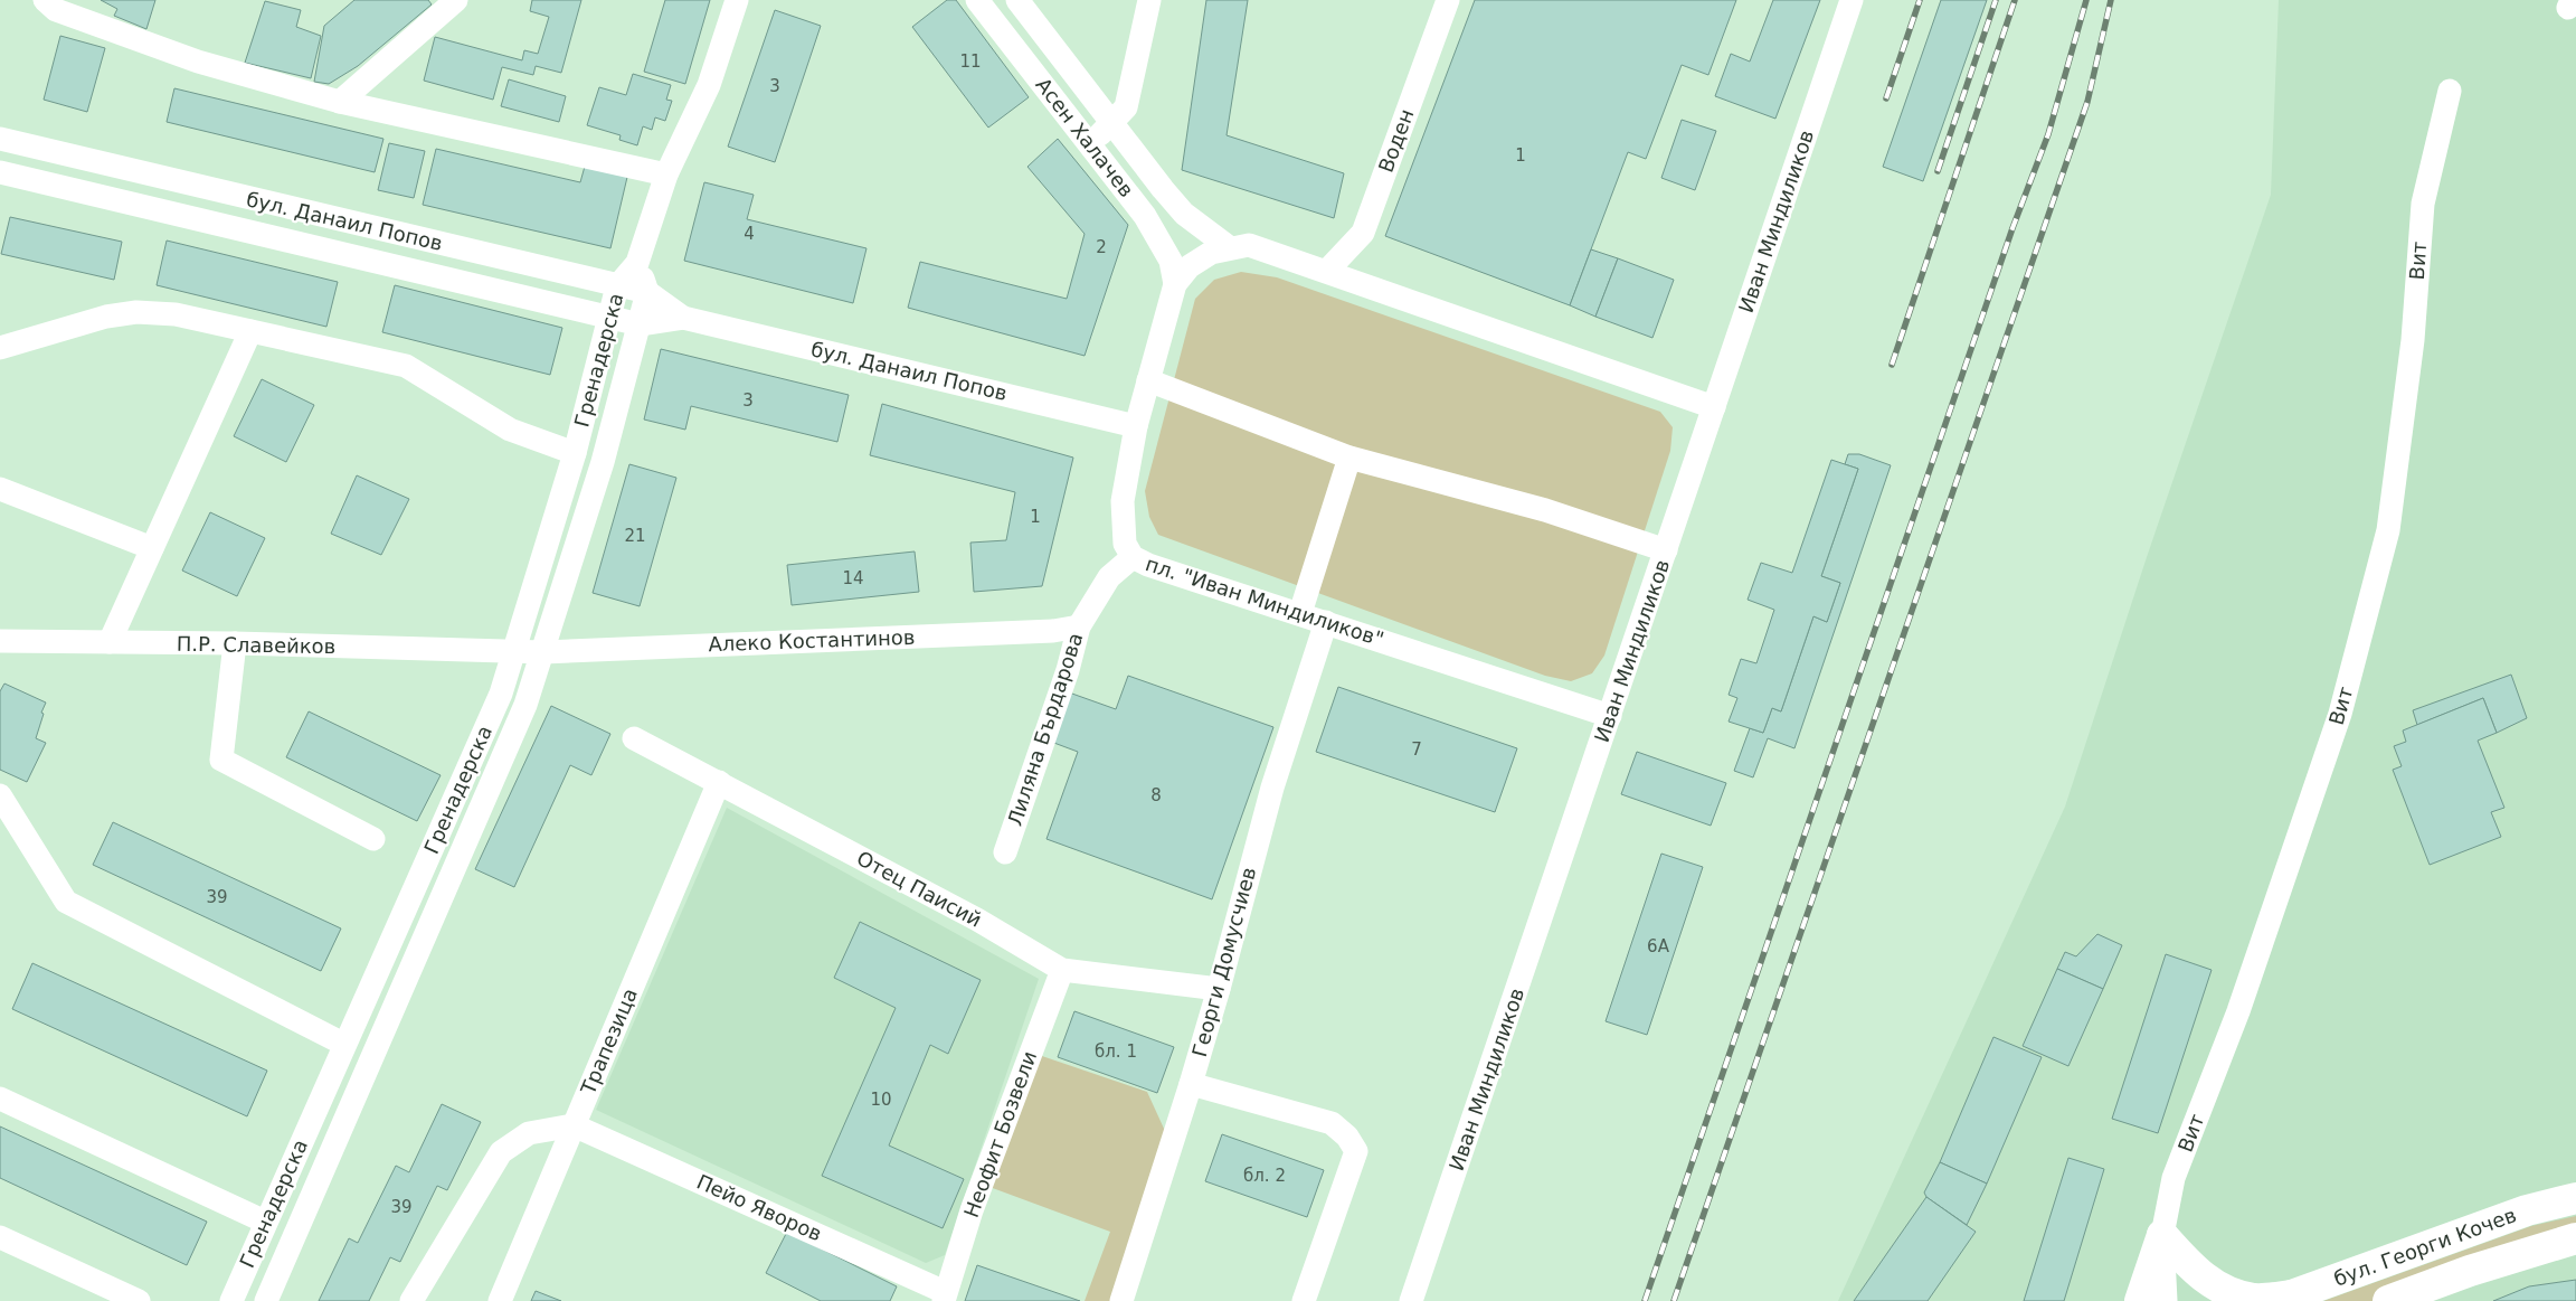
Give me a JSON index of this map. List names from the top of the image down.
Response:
{
  "streets": {
    "main road": ["бул. Георги Кочев"],
    "street": [
      "Асен Халачев",
      "Воден",
      "бул. Данаил Попов",
      "Иван Миндиликов",
      "Вит",
      "Гренадерска",
      "пл. \"Иван Миндиликов\"",
      "Алеко Костантинов",
      "П.Р. Славейков",
      "Лиляна Бърдарова",
      "Отец Паисий",
      "Георги Домусчиев",
      "Трапезица",
      "Неофит Бозвели",
      "Пейо Яворов"
    ]
  },
  "crossings": [
    ["Асен Халачев", "пл. \"Иван Миндиликов\""],
    ["Воден", "пл. \"Иван Миндиликов\""],
    ["бул. Данаил Попов", "Гренадерска"],
    ["бул. Данаил Попов", "пл. \"Иван Миндиликов\""],
    ["Иван Миндиликов", "пл. \"Иван Миндиликов\""],
    ["Вит", "бул. Георги Кочев"],
    ["Гренадерска", "Алеко Костантинов"],
    ["Гренадерска", "П.Р. Славейков"],
    ["пл. \"Иван Миндиликов\"", "Лиляна Бърдарова"],
    ["пл. \"Иван Миндиликов\"", "Георги Домусчиев"],
    ["Алеко Костантинов", "П.Р. Славейков"],
    ["Алеко Костантинов", "Лиляна Бърдарова"],
    ["Отец Паисий", "Георги Домусчиев"],
    ["Отец Паисий", "Трапезица"],
    ["Отец Паисий", "Неофит Бозвели"],
    ["Трапезица", "Пейо Яворов"],
    ["Неофит Бозвели", "Пейо Яворов"]
  ],
  "house_numbers": [
    "11",
    "3",
    "1",
    "4",
    "2",
    "3",
    "1",
    "21",
    "14",
    "7",
    "8",
    "39",
    "6А",
    "бл. 1",
    "10",
    "бл. 2",
    "39"
  ]
}
